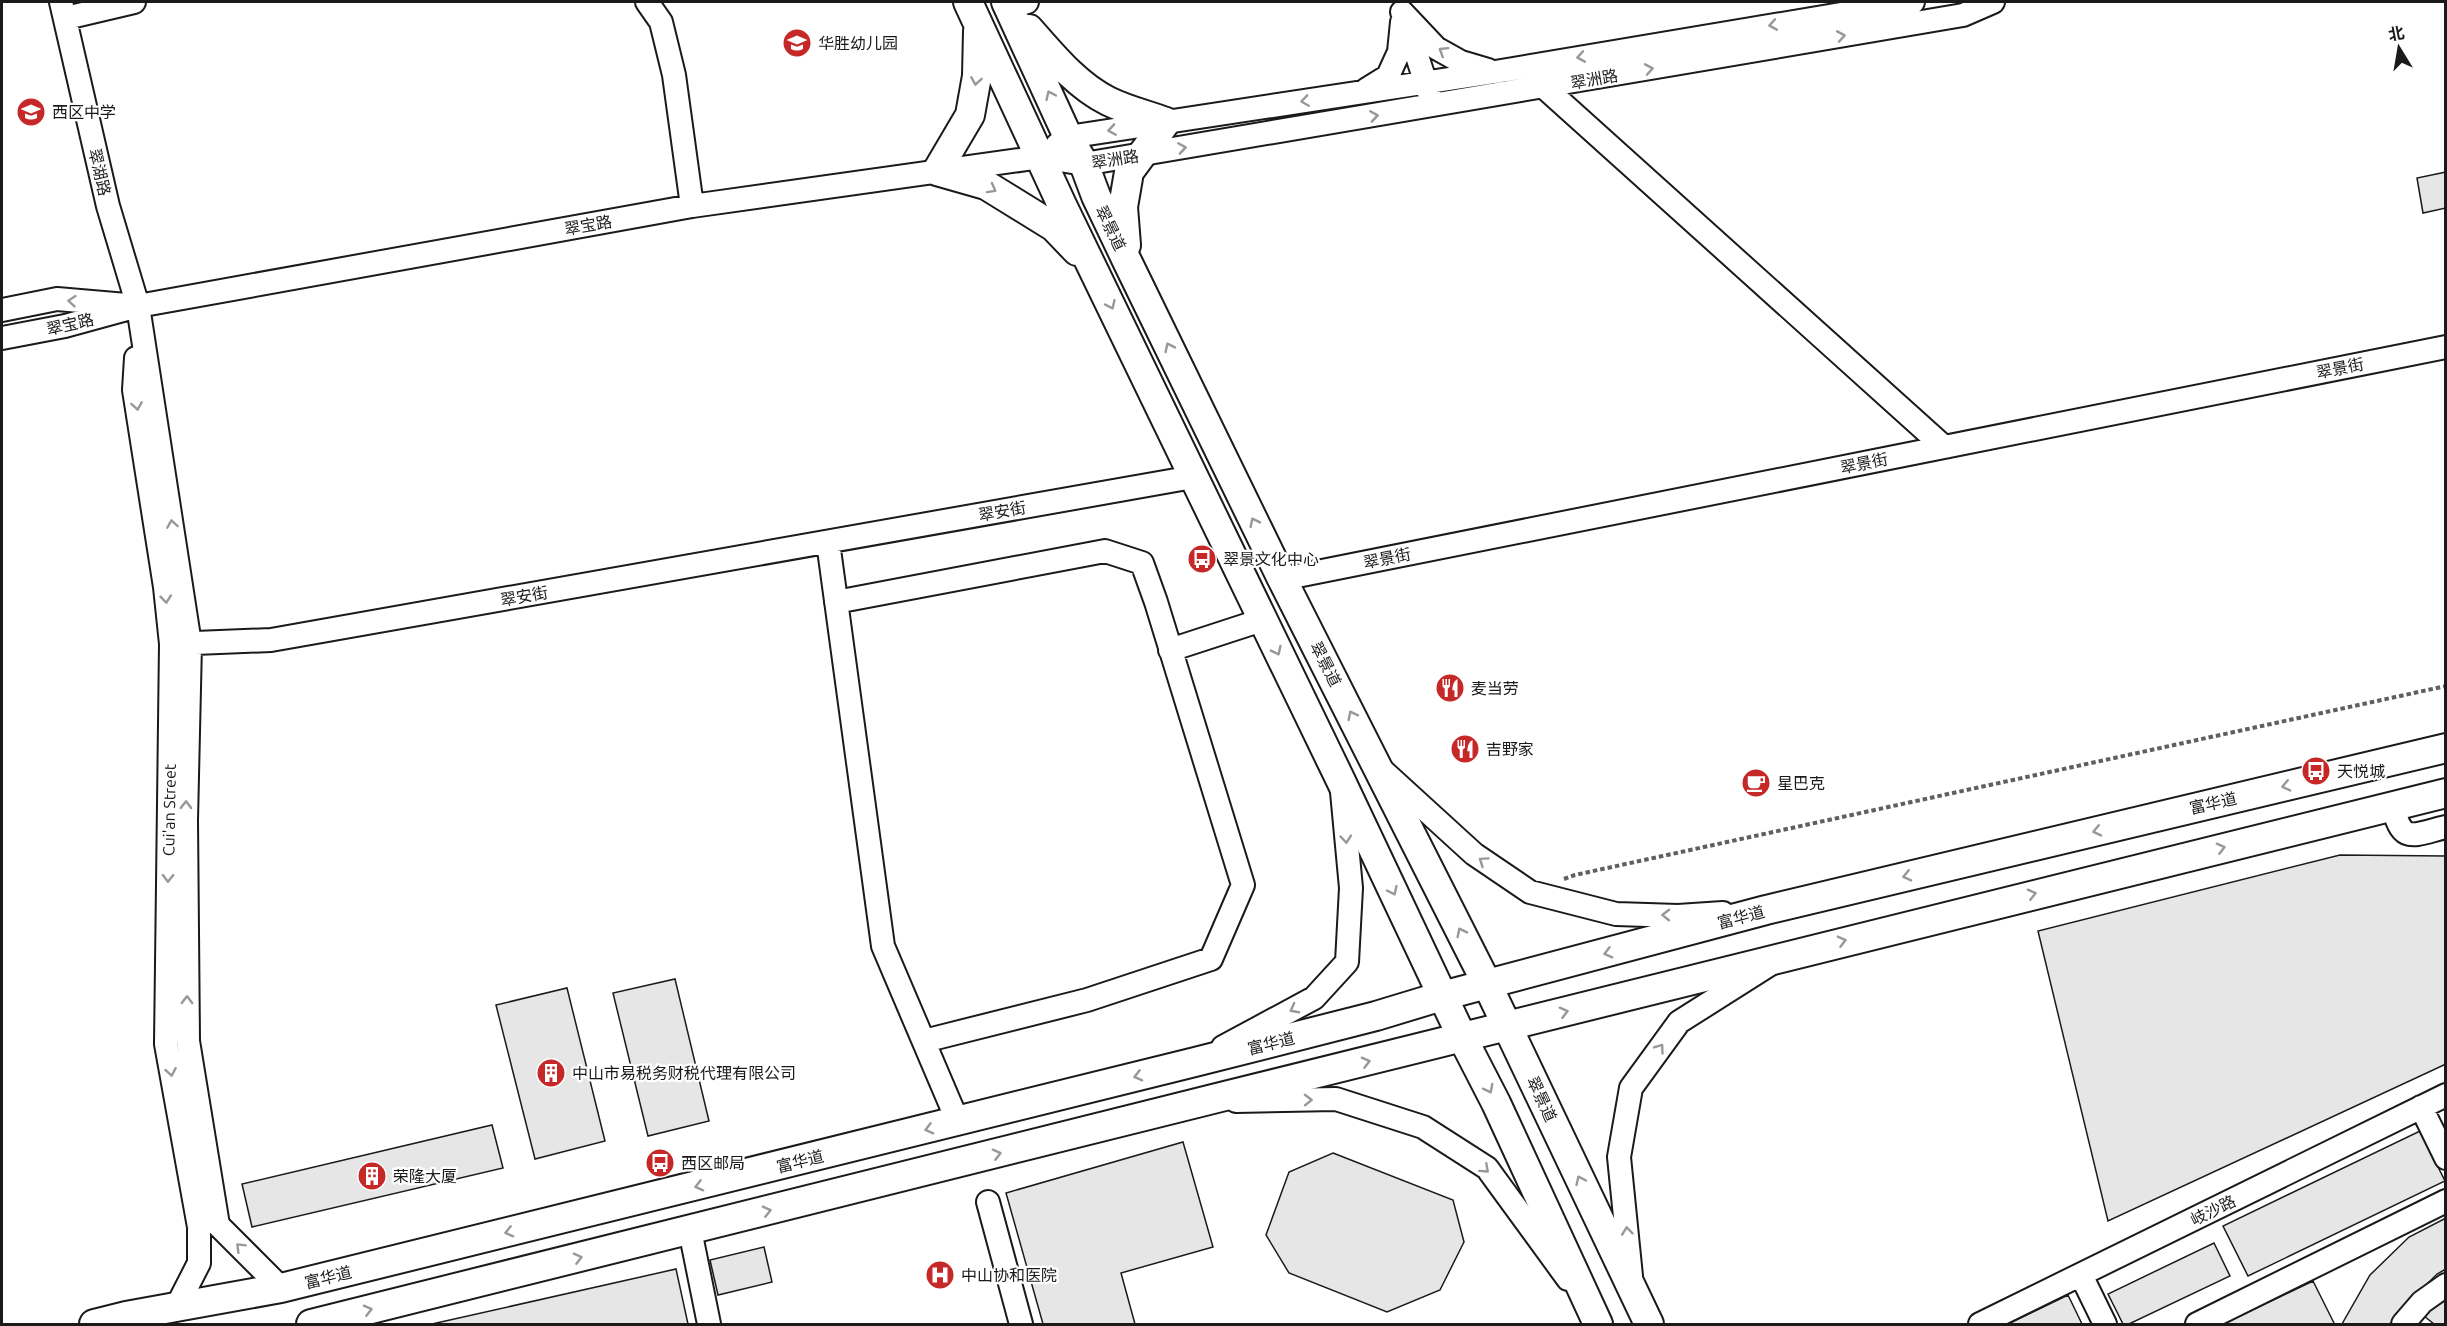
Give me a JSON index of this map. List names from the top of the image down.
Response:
{
  "streets": {
    "main road": ["翠景道", "富华道"],
    "street": [
      "翠洲路",
      "翠湖路",
      "翠宝路",
      "翠景街",
      "翠安街",
      "Cui'an Street",
      "岐沙路"
    ]
  },
  "crossings": [
    ["翠洲路", "翠宝路"],
    ["翠洲路", "翠景道"],
    ["翠湖路", "翠宝路"],
    ["翠宝路", "翠景道"],
    ["翠景道", "翠景街"],
    ["翠景道", "翠安街"],
    ["翠景道", "富华道"],
    ["翠安街", "Cui'an Street"],
    ["富华道", "Cui'an Street"]
  ],
  "places": {
    "school or university": ["华胜幼儿园", "西区中学"],
    "bus stop": ["翠景文化中心", "天悦城", "西区邮局"],
    "restaurant": ["麦当劳", "吉野家"],
    "cafe": ["星巴克"],
    "building": ["中山市易税务财税代理有限公司", "荣隆大厦"],
    "hospital": ["中山协和医院"]
  },
  "north": "top"
}
